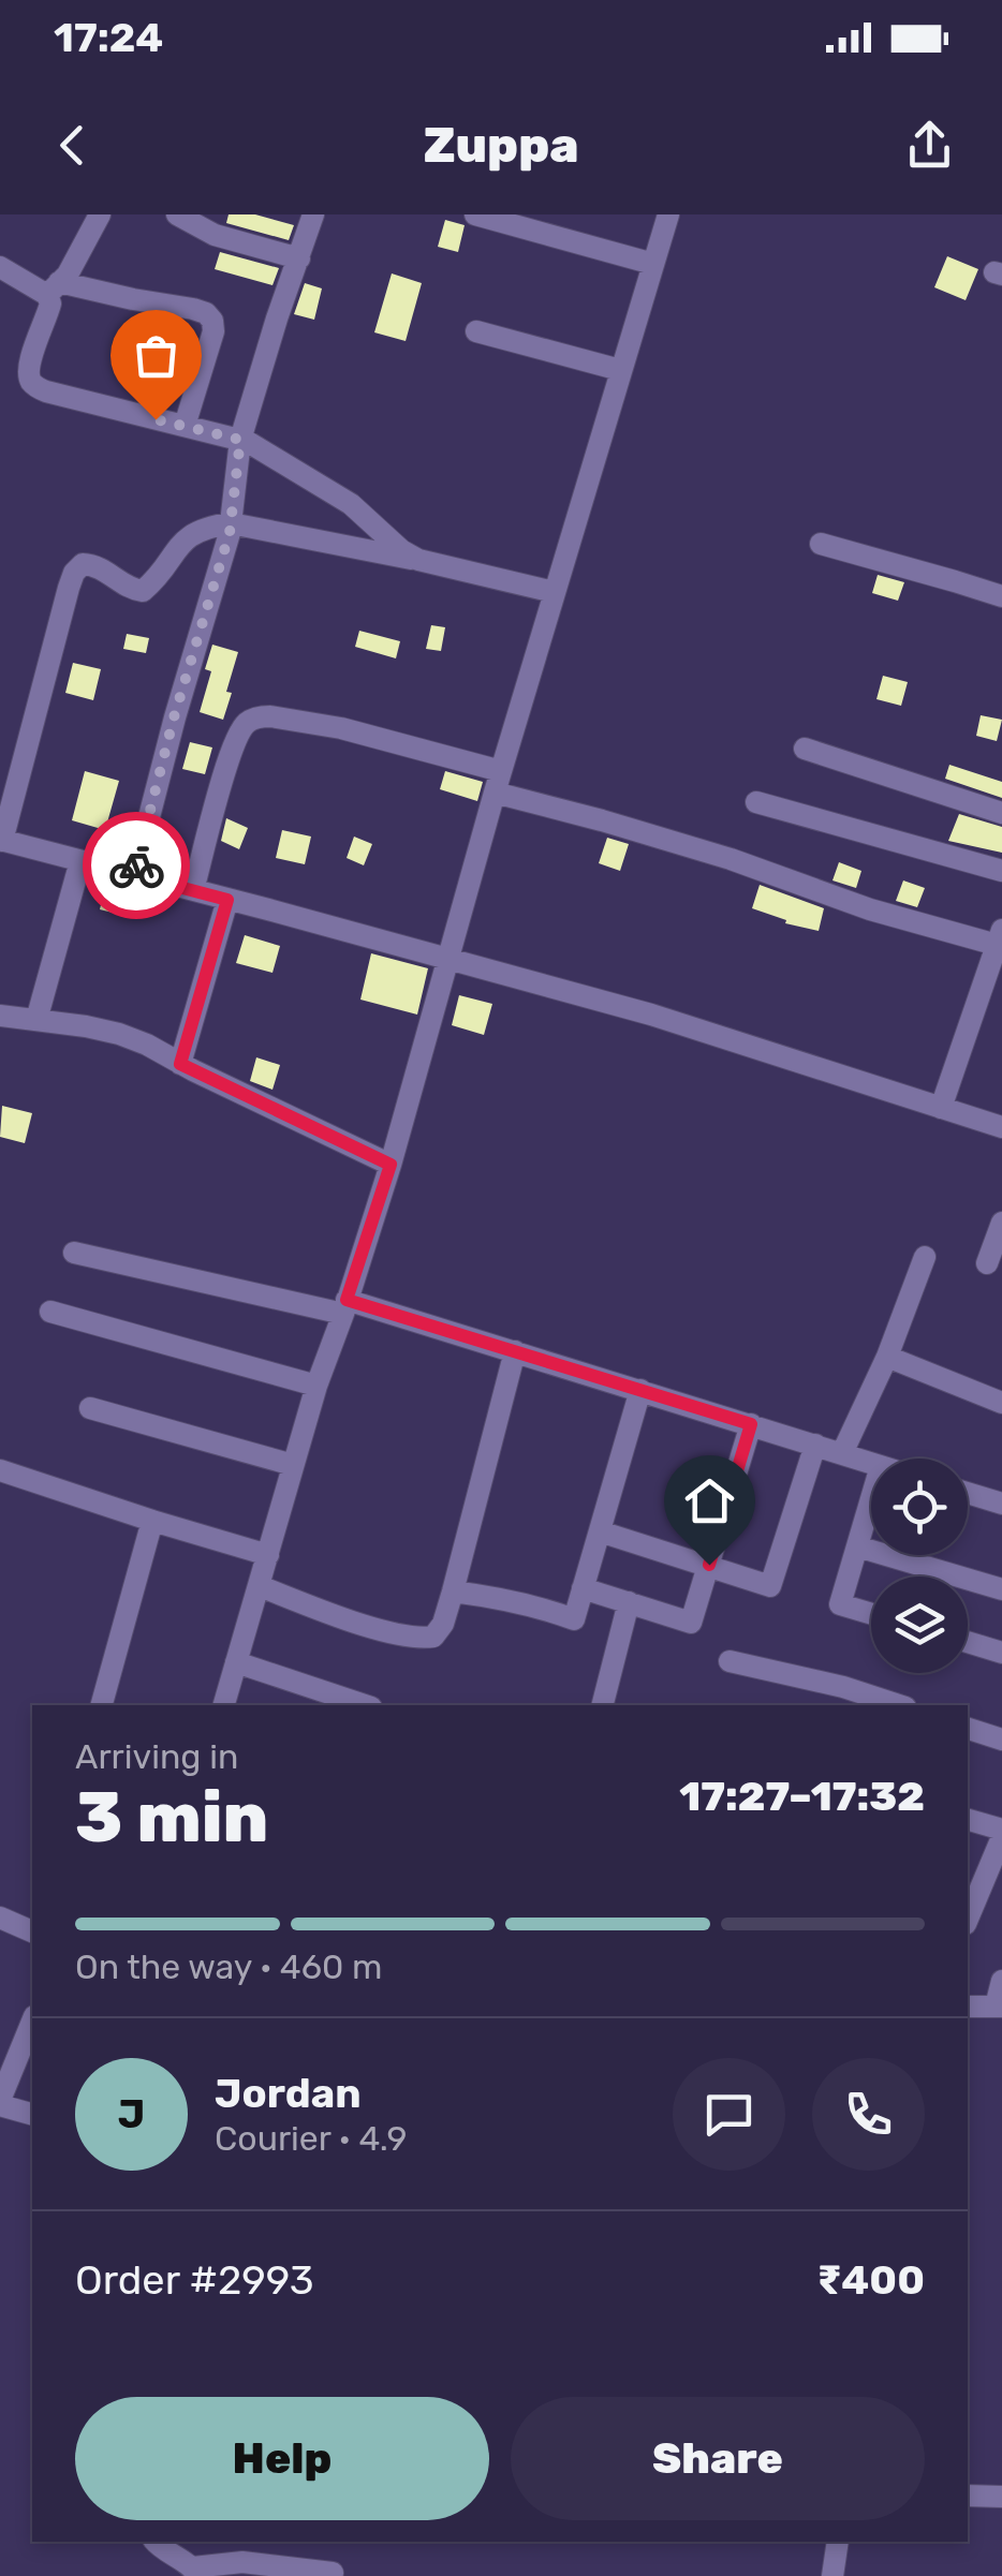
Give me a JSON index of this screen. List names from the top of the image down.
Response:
{
  "page": {
    "status": "17:24",
    "header": "Zuppa",
    "heading": ["3 min", "Arriving in", "17:27–17:32"],
    "panel": [
      "Jordan",
      "Courier · 4.9",
      "Order #2993",
      "₹400"
    ],
    "bar": "On the way · 460 m",
    "round": "J",
    "buttons": ["Help", "Share"]
  }
}
